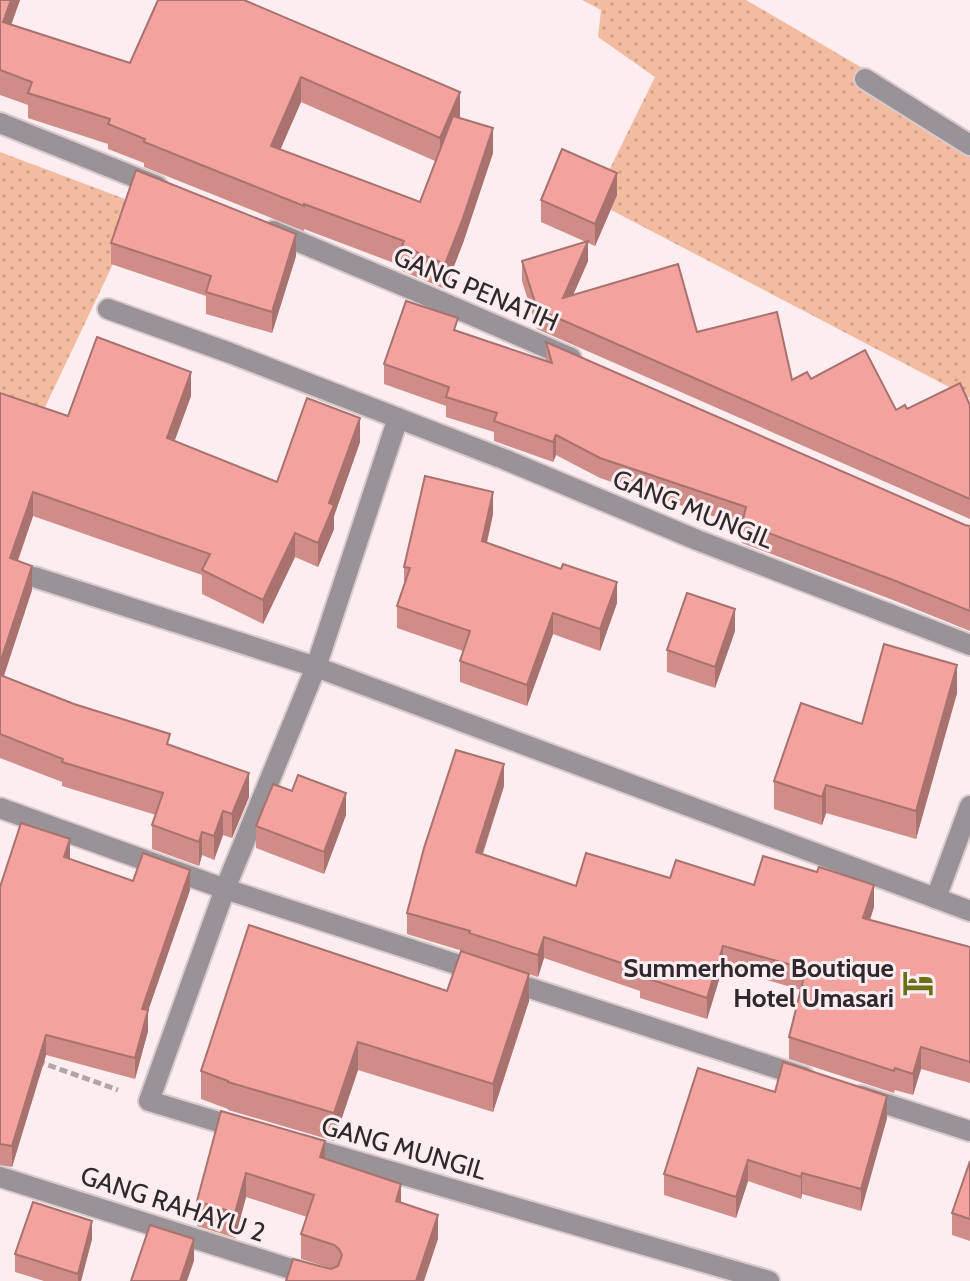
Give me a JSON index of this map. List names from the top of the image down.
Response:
{
  "streets": {
    "street": ["GANG PENATIH", "GANG MUNGIL", "GANG RAHAYU 2"]
  },
  "places": {
    "hotel": ["Summerhome Boutique Hotel Umasari"]
  }
}
